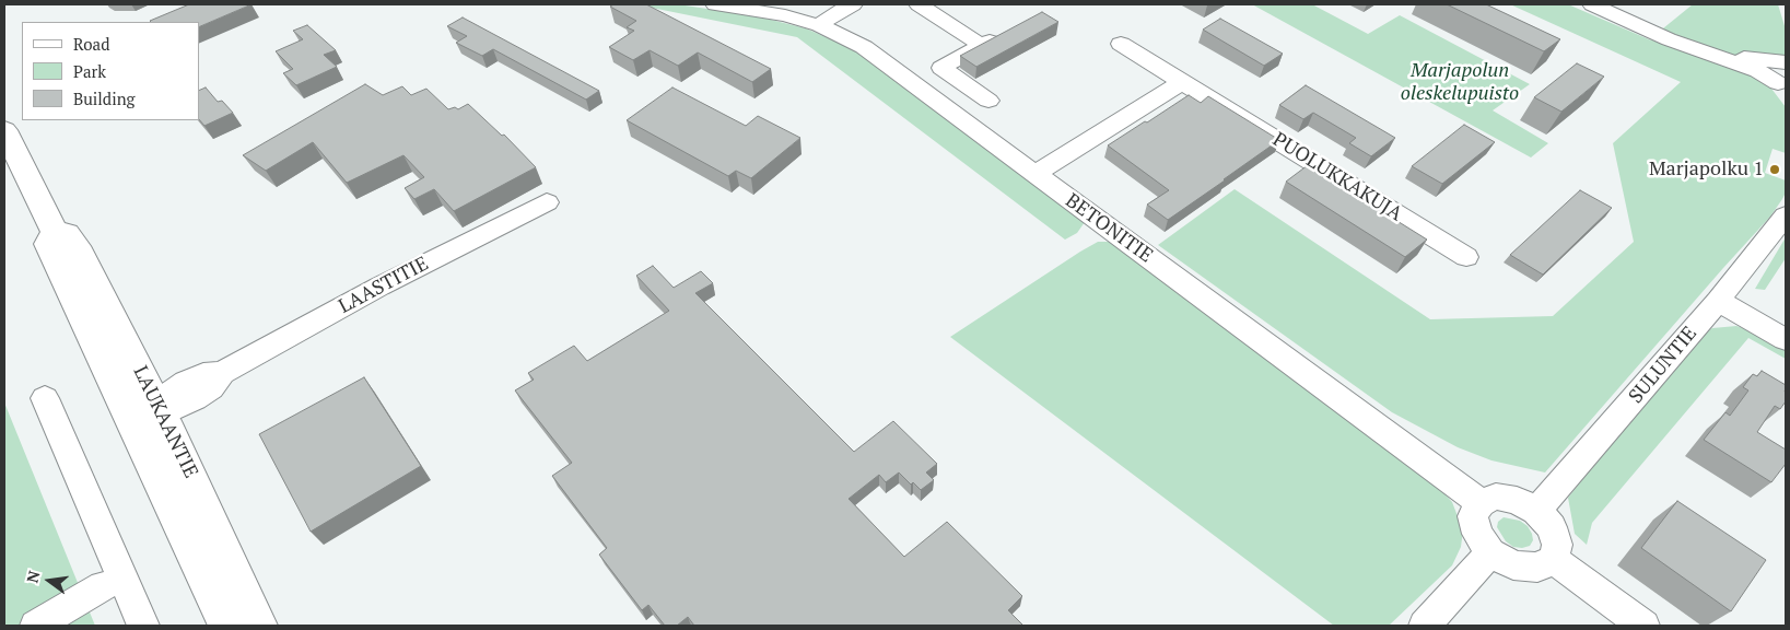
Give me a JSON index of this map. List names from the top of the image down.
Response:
{
  "streets": {
    "main road": ["LAUKAANTIE"],
    "street": [
      "PUOLUKKAKUJA",
      "BETONITIE",
      "LAASTITIE",
      "SULUNTIE"
    ]
  },
  "crossings": [
    ["BETONITIE", "SULUNTIE"],
    ["LAASTITIE", "LAUKAANTIE"]
  ],
  "parks": ["Marjapolun oleskelupuisto"],
  "places": ["Marjapolku 1"],
  "legend": ["Road", "Park", "Building"],
  "north": "left"
}
